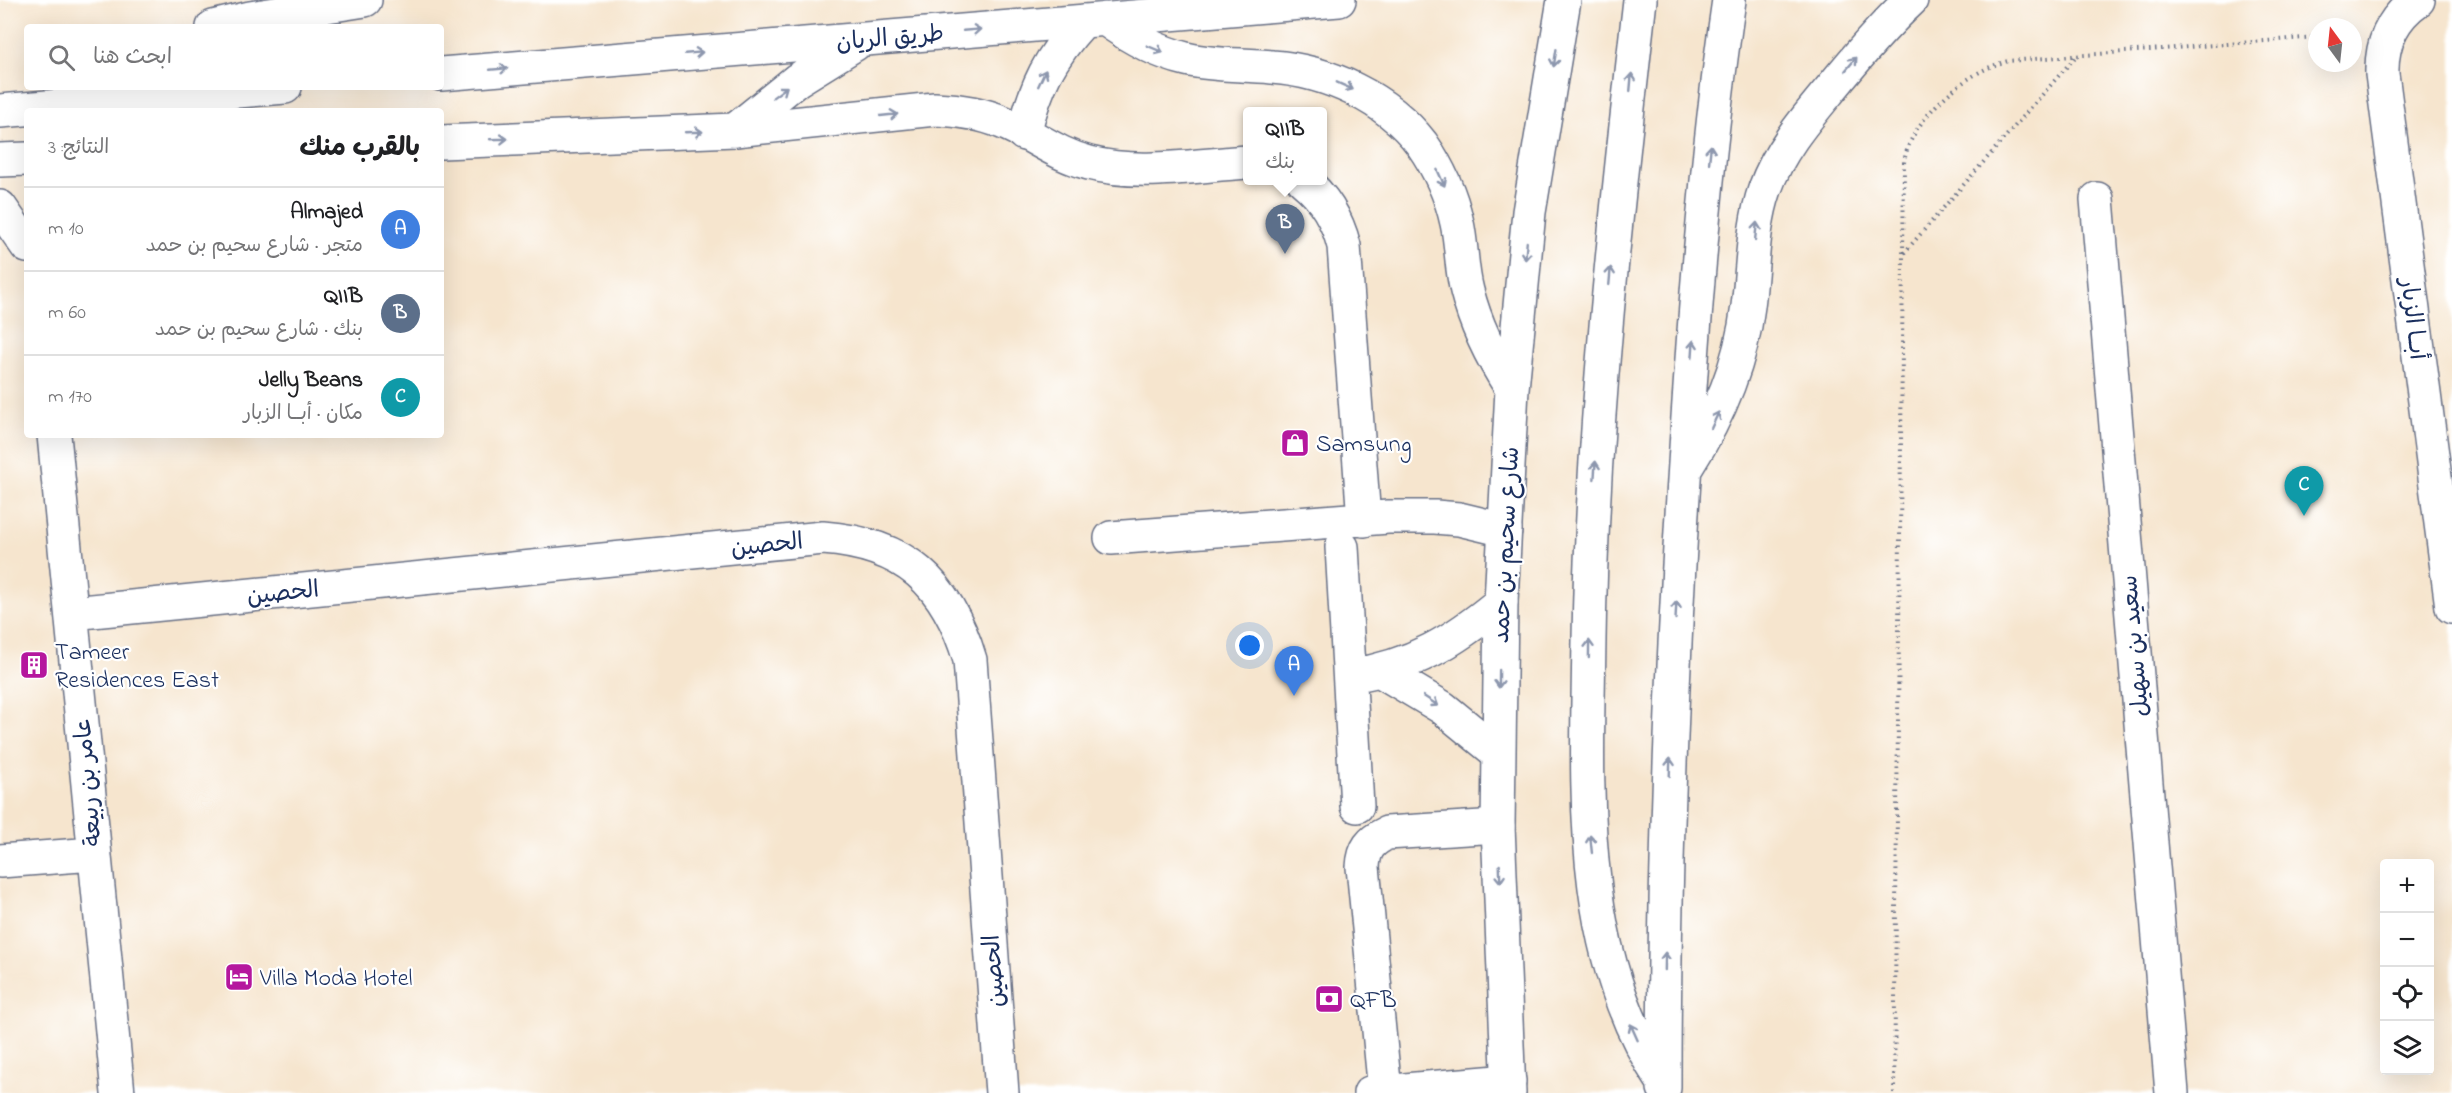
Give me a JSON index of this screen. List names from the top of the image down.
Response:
{
  "streets": {
    "main road": [
      "طريق الريان",
      "أبــا الزبار",
      "الحصين",
      "شارع سحيم بن حمد",
      "سعيد بن سهيل",
      "عامر بن ربيعة"
    ]
  },
  "crossings": [
    ["الحصين", "عامر بن ربيعة"]
  ],
  "places": {
    "shop": ["Samsung"],
    "building": ["Tameer Residences East"],
    "hotel": ["Villa Moda Hotel"],
    "bank": ["QFB"]
  },
  "north": "top",
  "page": {
    "search": "ابحث هنا",
    "popup": ["QIIB", "بنك"],
    "heading": ["بالقرب منك", "النتائج: 3"],
    "list": [
      {
        "mark": "A",
        "name": "Almajed",
        "note": "متجر · شارع سحيم بن حمد",
        "value": "10 m"
      },
      {
        "mark": "B",
        "name": "QIIB",
        "note": "بنك · شارع سحيم بن حمد",
        "value": "60 m"
      },
      {
        "mark": "C",
        "name": "Jelly Beans",
        "note": "مكان · أبــا الزبار",
        "value": "170 m"
      }
    ],
    "pins": ["B", "C", "A"],
    "map_buttons": ["+", "−"]
  }
}
